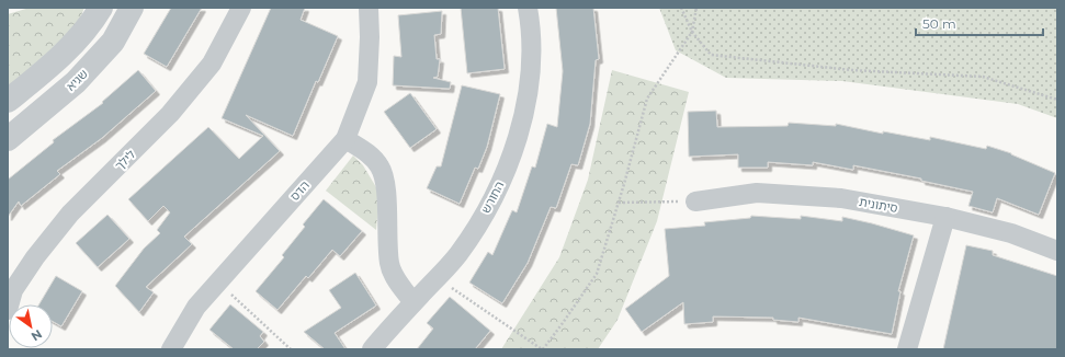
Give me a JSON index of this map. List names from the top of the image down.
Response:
{
  "streets": {
    "street": [
      "שגיא",
      "לילך",
      "הדס",
      "החורש",
      "סיתונית"
    ]
  },
  "scale_bar": "50 m",
  "north": "bottom right"
}
